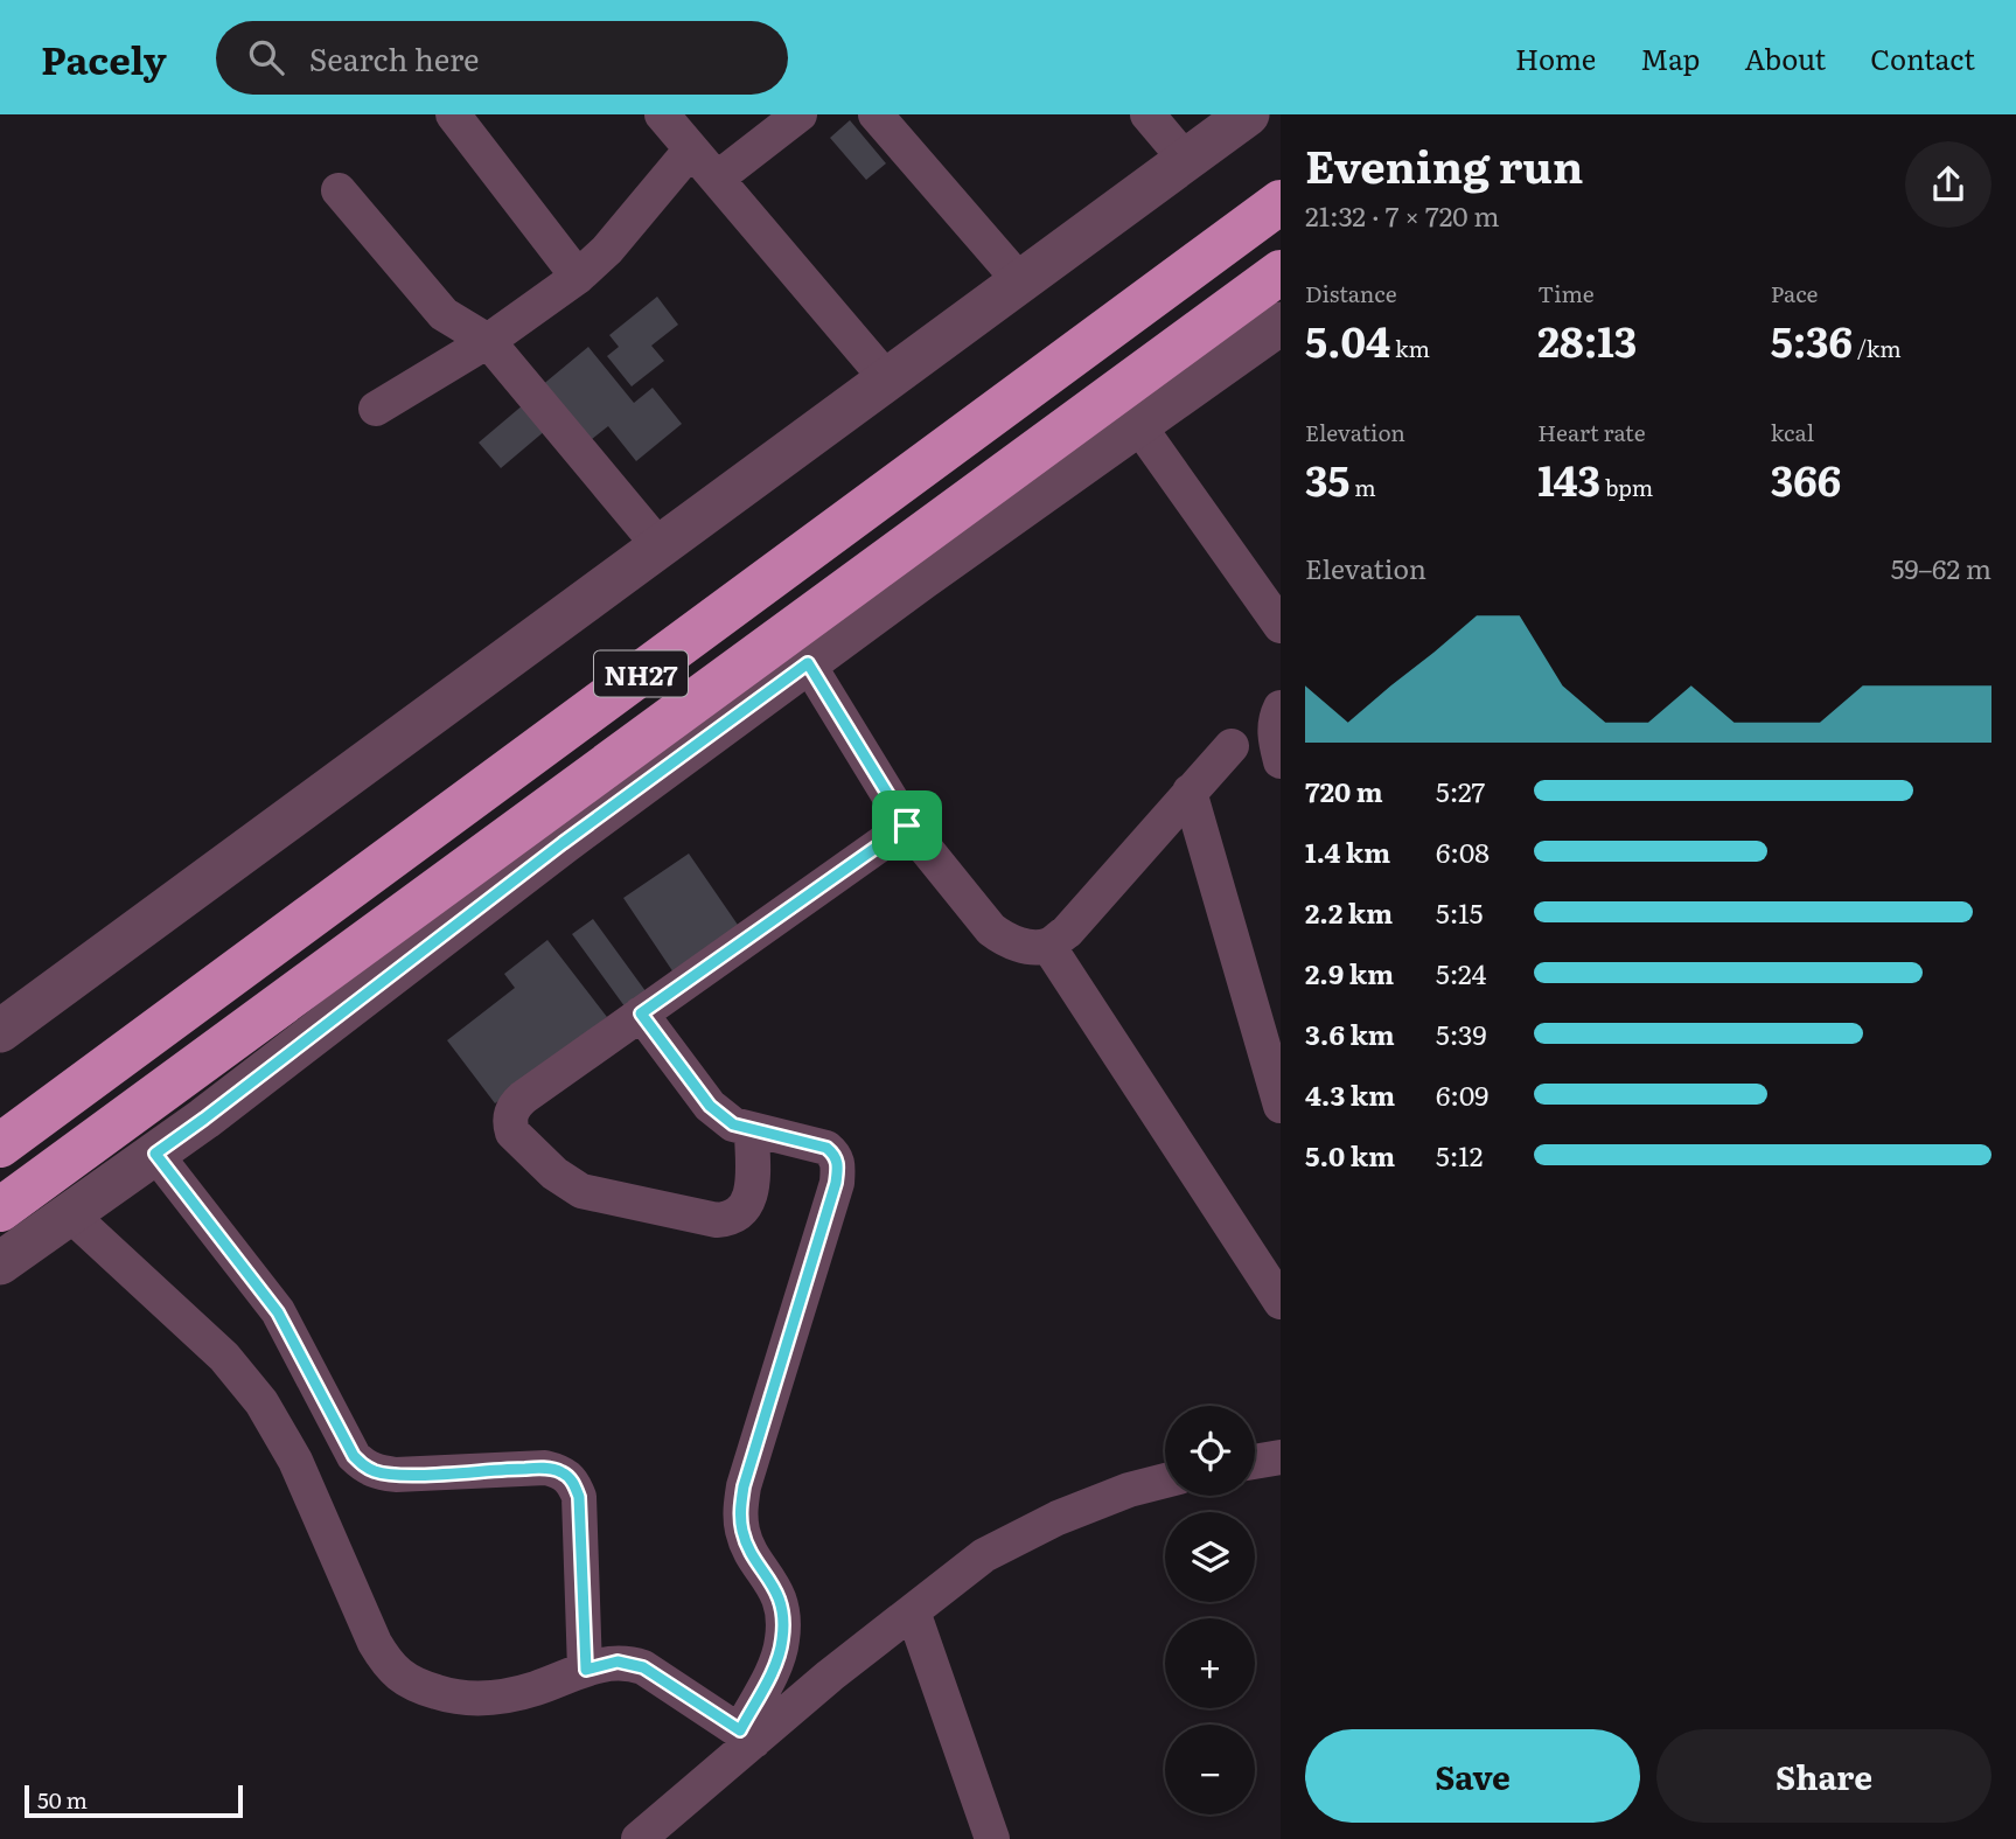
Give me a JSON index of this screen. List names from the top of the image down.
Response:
{
  "streets": {
    "highway": ["NH27"]
  },
  "scale_bar": "50 m",
  "page": {
    "header": "Pacely",
    "search": "Search here",
    "nav": [
      "Home",
      "Map",
      "About",
      "Contact"
    ],
    "heading": ["Evening run", "21:32 · 7 × 720 m"],
    "stats": [
      ["Distance", "5.04 km"],
      ["Time", "28:13"],
      ["Pace", "5:36 /km"],
      ["Elevation", "35 m"],
      ["Heart rate", "143 bpm"],
      ["kcal", "366"]
    ],
    "chart": ["Elevation", "59–62 m"],
    "list": [
      {
        "name": "720 m",
        "note": "5:27"
      },
      {
        "name": "1.4 km",
        "note": "6:08"
      },
      {
        "name": "2.2 km",
        "note": "5:15"
      },
      {
        "name": "2.9 km",
        "note": "5:24"
      },
      {
        "name": "3.6 km",
        "note": "5:39"
      },
      {
        "name": "4.3 km",
        "note": "6:09"
      },
      {
        "name": "5.0 km",
        "note": "5:12"
      }
    ],
    "map_buttons": ["+", "−"],
    "buttons": ["Save", "Share"],
    "scale": "50 m"
  }
}
